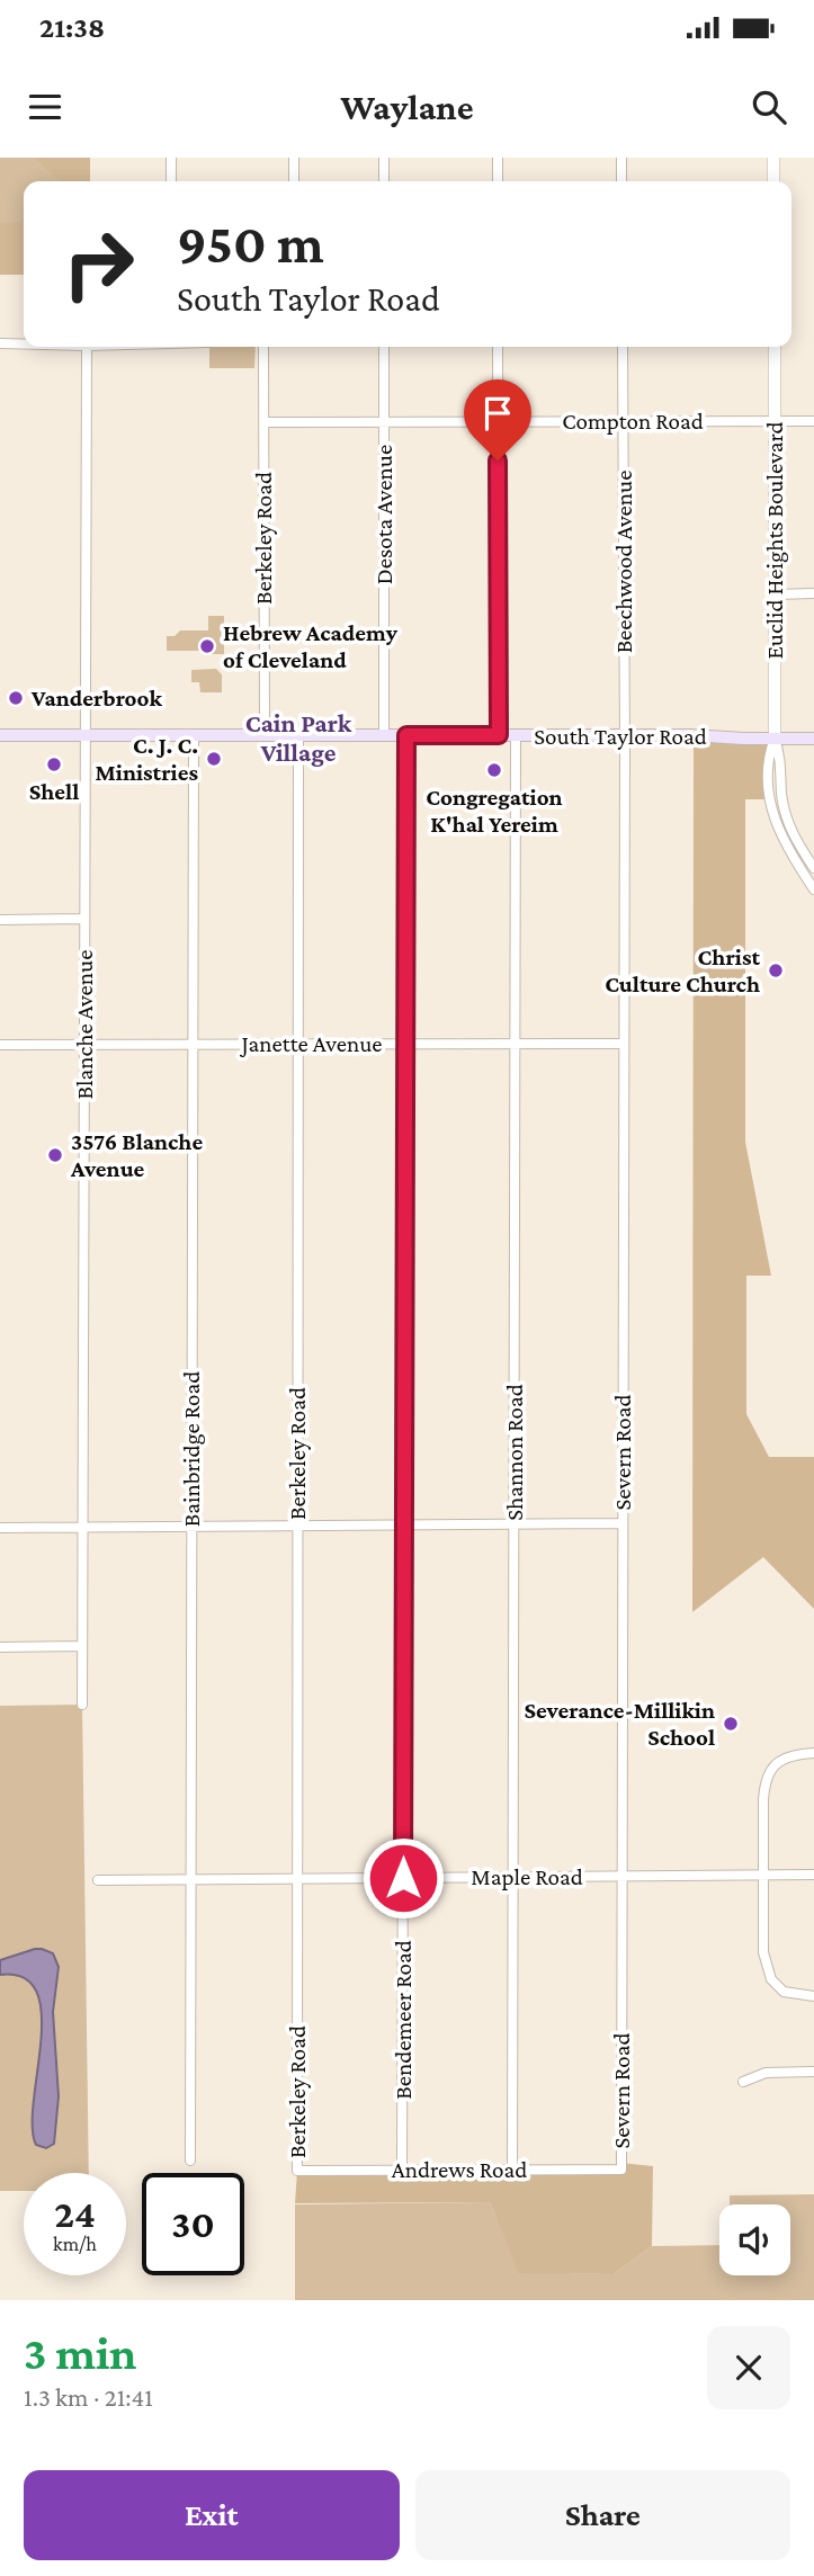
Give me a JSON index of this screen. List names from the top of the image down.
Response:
{
  "streets": {
    "main road": ["South Taylor Road"],
    "street": [
      "Compton Road",
      "Desota Avenue",
      "Berkeley Road",
      "Euclid Heights Boulevard",
      "Beechwood Avenue",
      "Blanche Avenue",
      "Janette Avenue",
      "Bainbridge Road",
      "Shannon Road",
      "Severn Road",
      "Maple Road",
      "Bendemeer Road",
      "Andrews Road"
    ]
  },
  "crossings": [
    ["Compton Road", "Desota Avenue"],
    ["Compton Road", "Berkeley Road"],
    ["Compton Road", "Euclid Heights Boulevard"],
    ["Compton Road", "Beechwood Avenue"],
    ["Desota Avenue", "South Taylor Road"],
    ["Berkeley Road", "South Taylor Road"],
    ["Berkeley Road", "Janette Avenue"],
    ["Berkeley Road", "Maple Road"],
    ["Berkeley Road", "Andrews Road"],
    ["Euclid Heights Boulevard", "South Taylor Road"],
    ["Beechwood Avenue", "South Taylor Road"],
    ["Beechwood Avenue", "Severn Road"],
    ["South Taylor Road", "Blanche Avenue"],
    ["South Taylor Road", "Bainbridge Road"],
    ["South Taylor Road", "Shannon Road"],
    ["South Taylor Road", "Severn Road"],
    ["South Taylor Road", "Bendemeer Road"],
    ["Blanche Avenue", "Janette Avenue"],
    ["Janette Avenue", "Bainbridge Road"],
    ["Janette Avenue", "Shannon Road"],
    ["Janette Avenue", "Severn Road"],
    ["Janette Avenue", "Bendemeer Road"],
    ["Bainbridge Road", "Maple Road"],
    ["Shannon Road", "Maple Road"],
    ["Shannon Road", "Andrews Road"],
    ["Severn Road", "Maple Road"],
    ["Severn Road", "Andrews Road"],
    ["Maple Road", "Bendemeer Road"],
    ["Bendemeer Road", "Andrews Road"]
  ],
  "districts": ["Cain Park Village"],
  "places": [
    "Hebrew Academy of Cleveland",
    "Vanderbrook",
    "C. J. C. Ministries",
    "Shell",
    "Congregation K'hal Yereim",
    "Christ Culture Church",
    "3576 Blanche Avenue",
    "Severance-Millikin School"
  ],
  "page": {
    "status": "21:38",
    "header": "Waylane",
    "turn": ["950 m", "South Taylor Road"],
    "speed": "24 km/h",
    "limit": "30",
    "heading": ["3 min", "1.3 km · 21:41"],
    "buttons": ["Exit", "Share"]
  }
}
